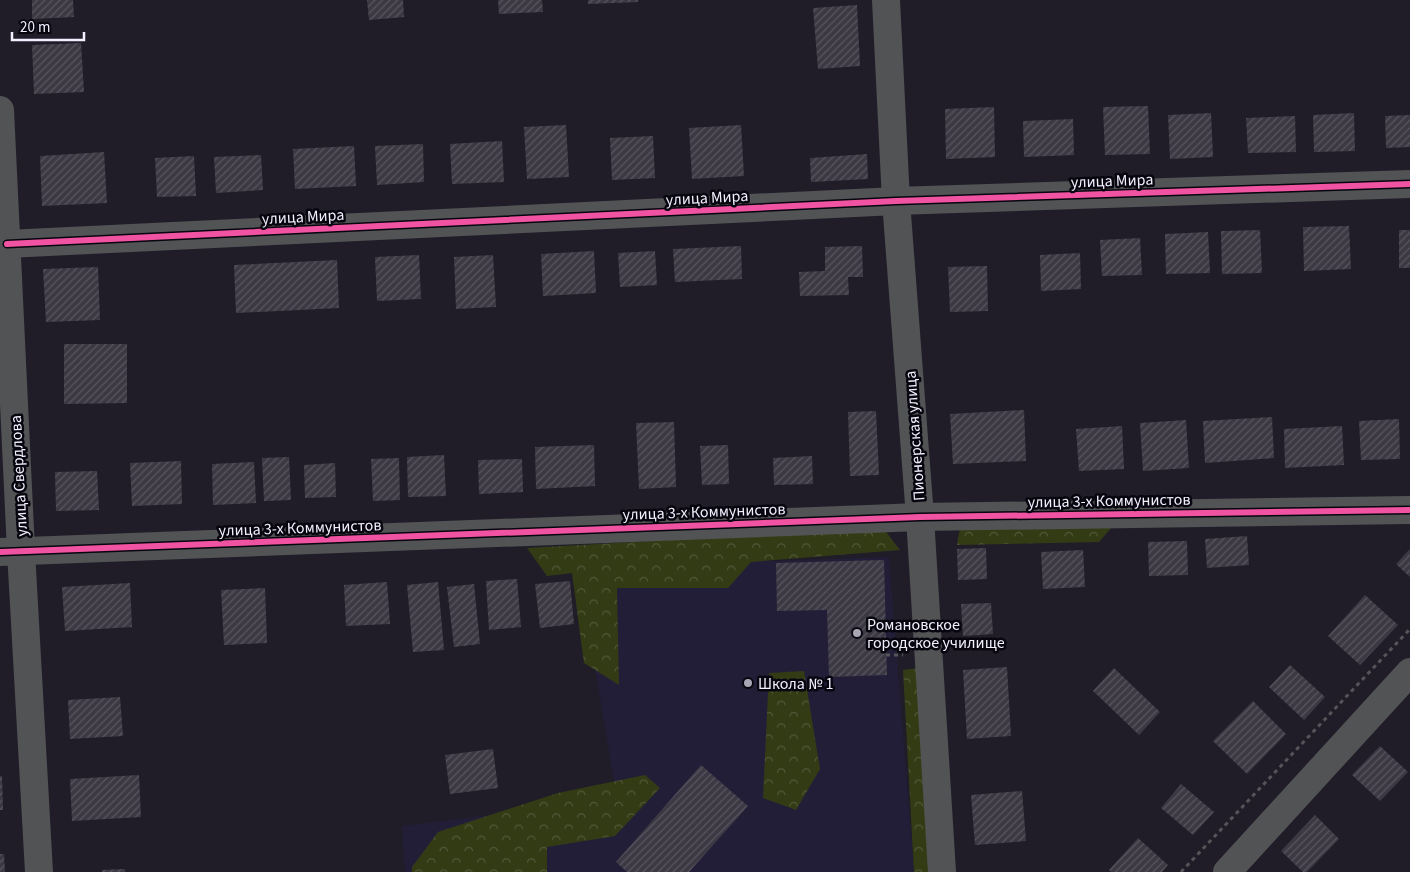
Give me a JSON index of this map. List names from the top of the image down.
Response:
{
  "streets": {
    "street": [
      "улица Мира",
      "Пионерская улица",
      "улица Свердлова",
      "улица 3-х Коммунистов"
    ]
  },
  "crossings": [
    ["улица Мира", "Пионерская улица"],
    ["улица Мира", "улица Свердлова"],
    ["Пионерская улица", "улица 3-х Коммунистов"],
    ["улица Свердлова", "улица 3-х Коммунистов"]
  ],
  "places": ["Романовское городское училище", "Школа № 1"],
  "scale_bar": "20 m"
}
